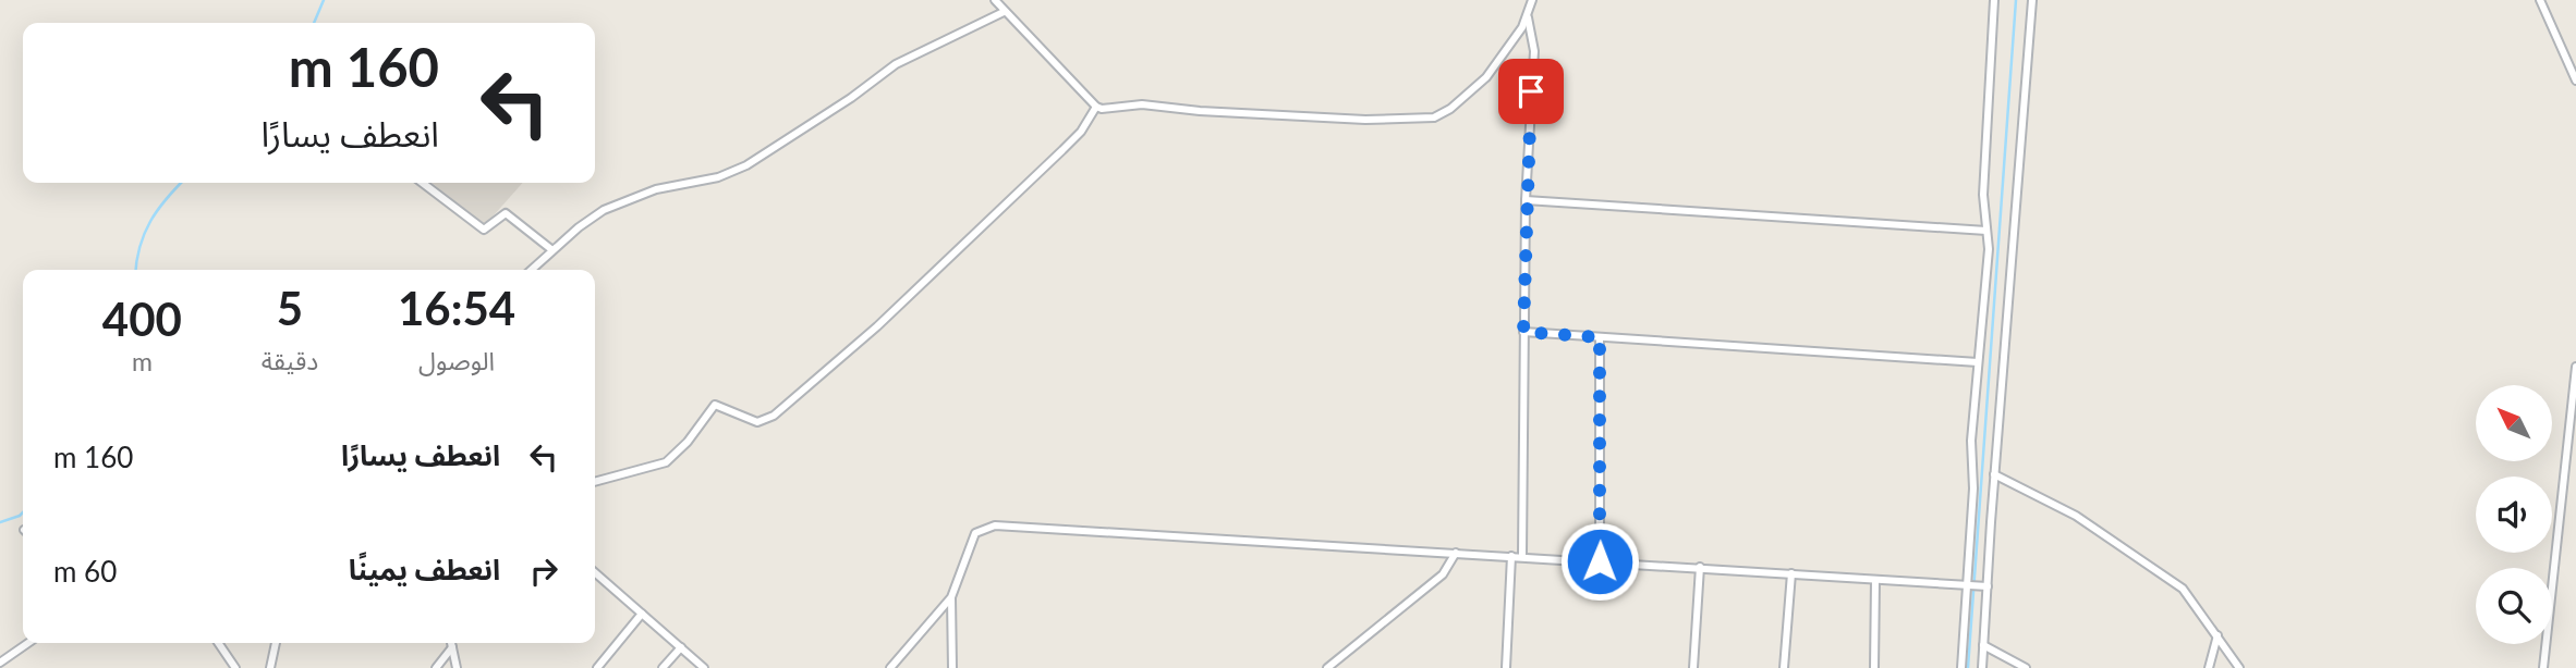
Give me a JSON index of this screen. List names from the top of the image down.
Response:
{
  "north": "top left",
  "page": {
    "turn": ["160 m", "انعطف يسارًا"],
    "eta": [
      "16:54",
      "الوصول",
      "5",
      "دقيقة",
      "400",
      "m"
    ],
    "list": [
      {
        "name": "انعطف يسارًا",
        "value": "160 m"
      },
      {
        "name": "انعطف يمينًا",
        "value": "60 m"
      }
    ]
  }
}
